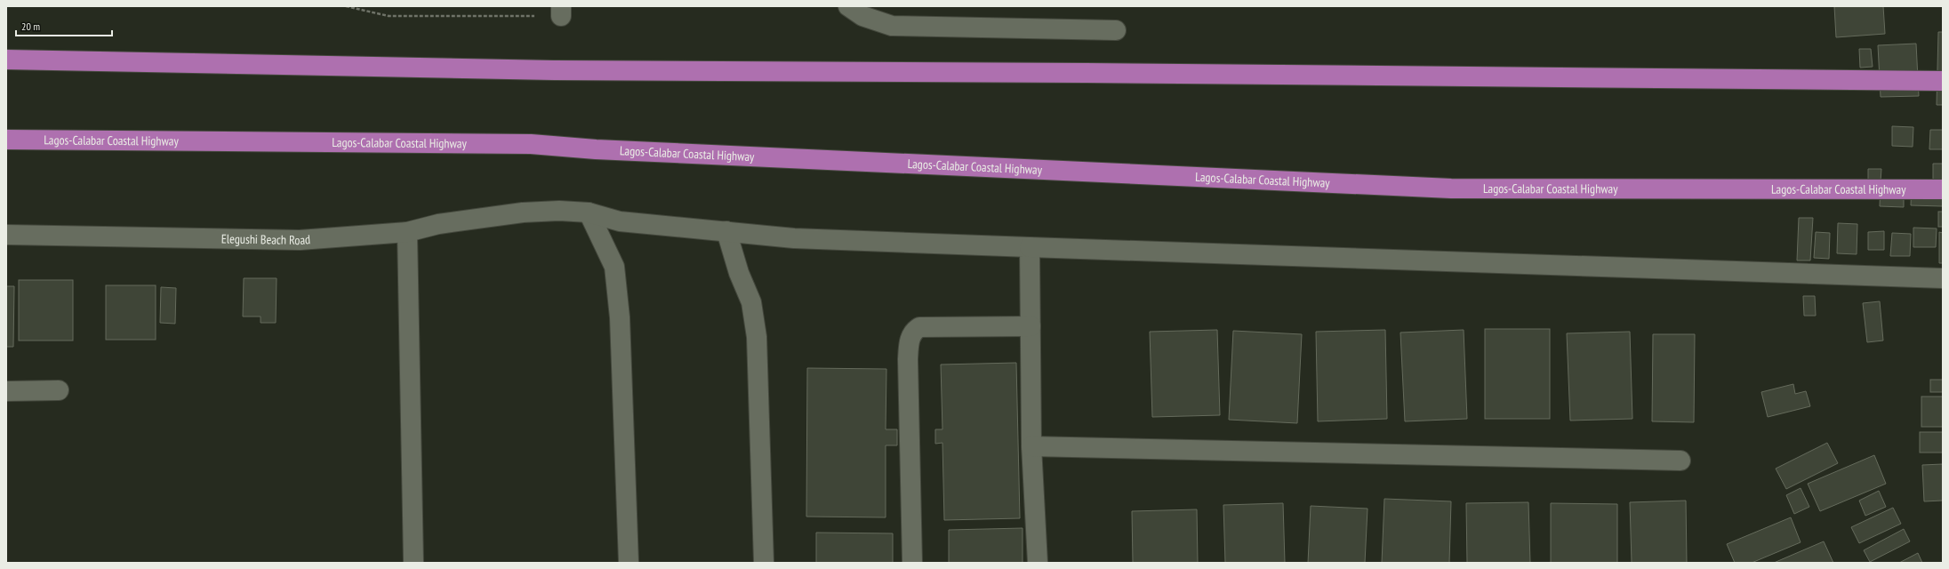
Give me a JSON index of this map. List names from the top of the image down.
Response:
{
  "streets": {
    "highway": ["Lagos-Calabar Coastal Highway"],
    "street": ["Elegushi Beach Road"]
  },
  "scale_bar": "20 m"
}
